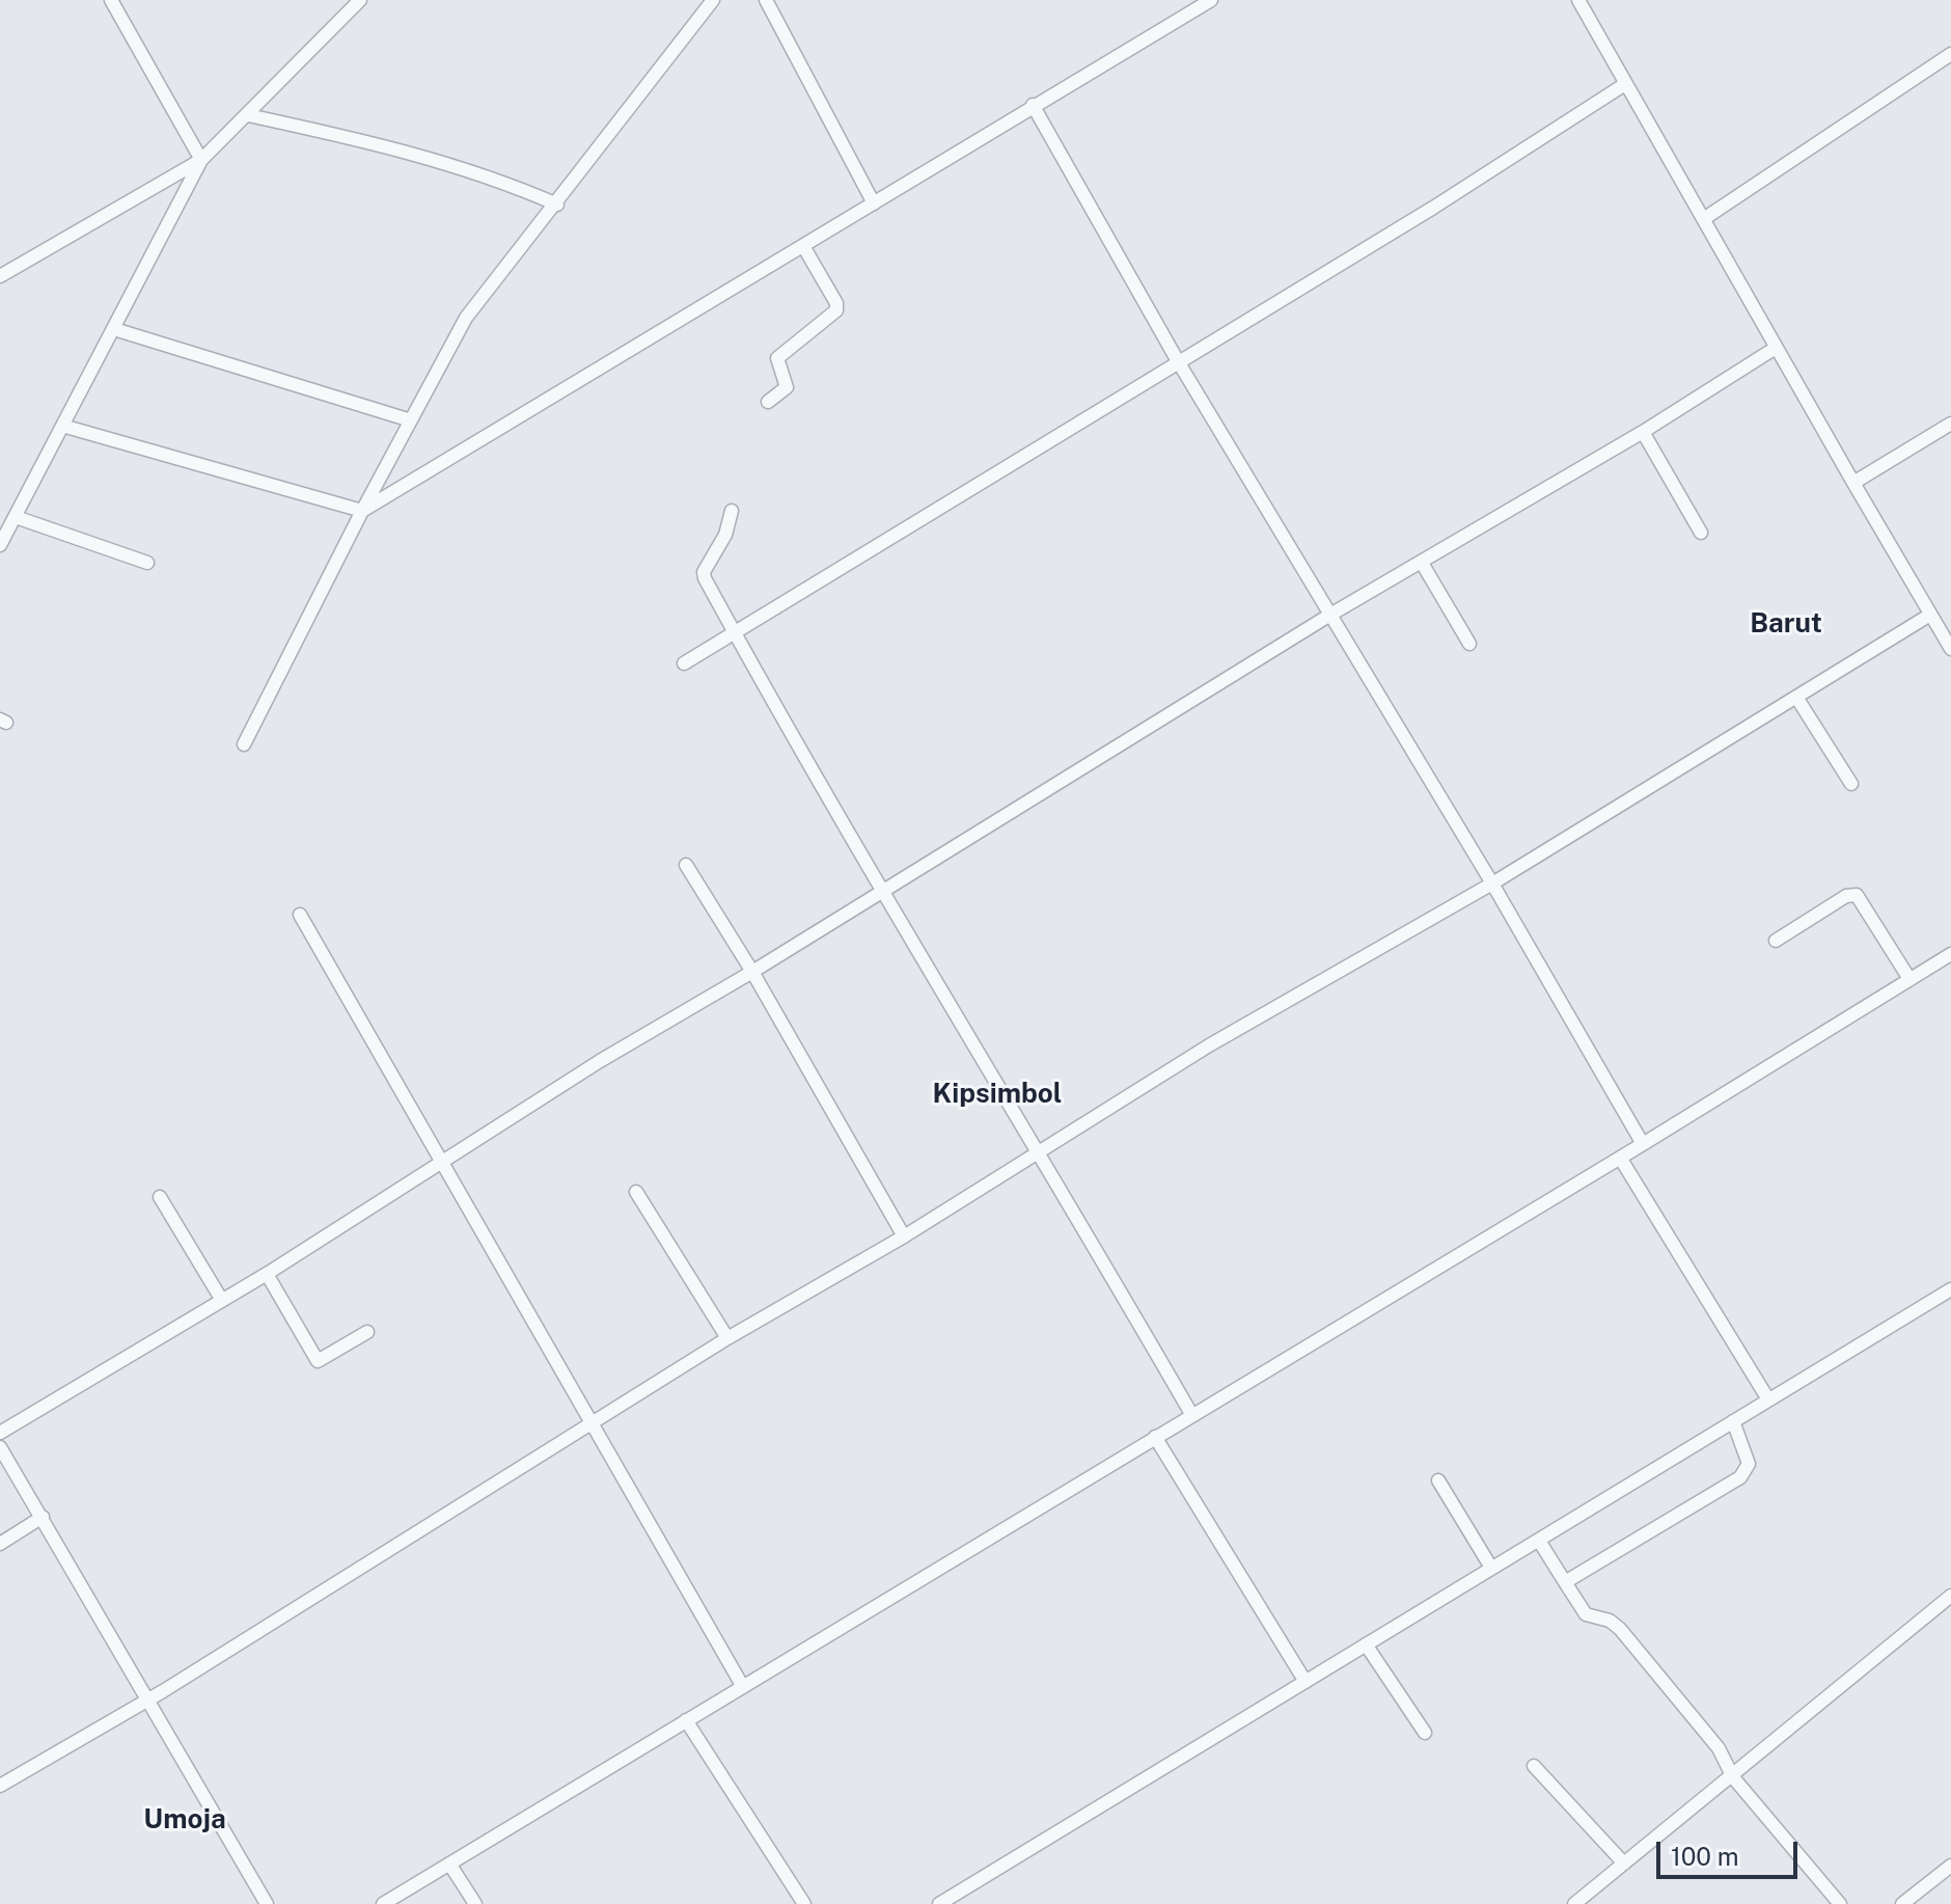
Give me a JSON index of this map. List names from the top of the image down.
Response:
{
  "districts": ["Barut", "Kipsimbol", "Umoja"],
  "scale_bar": "100 m"
}
